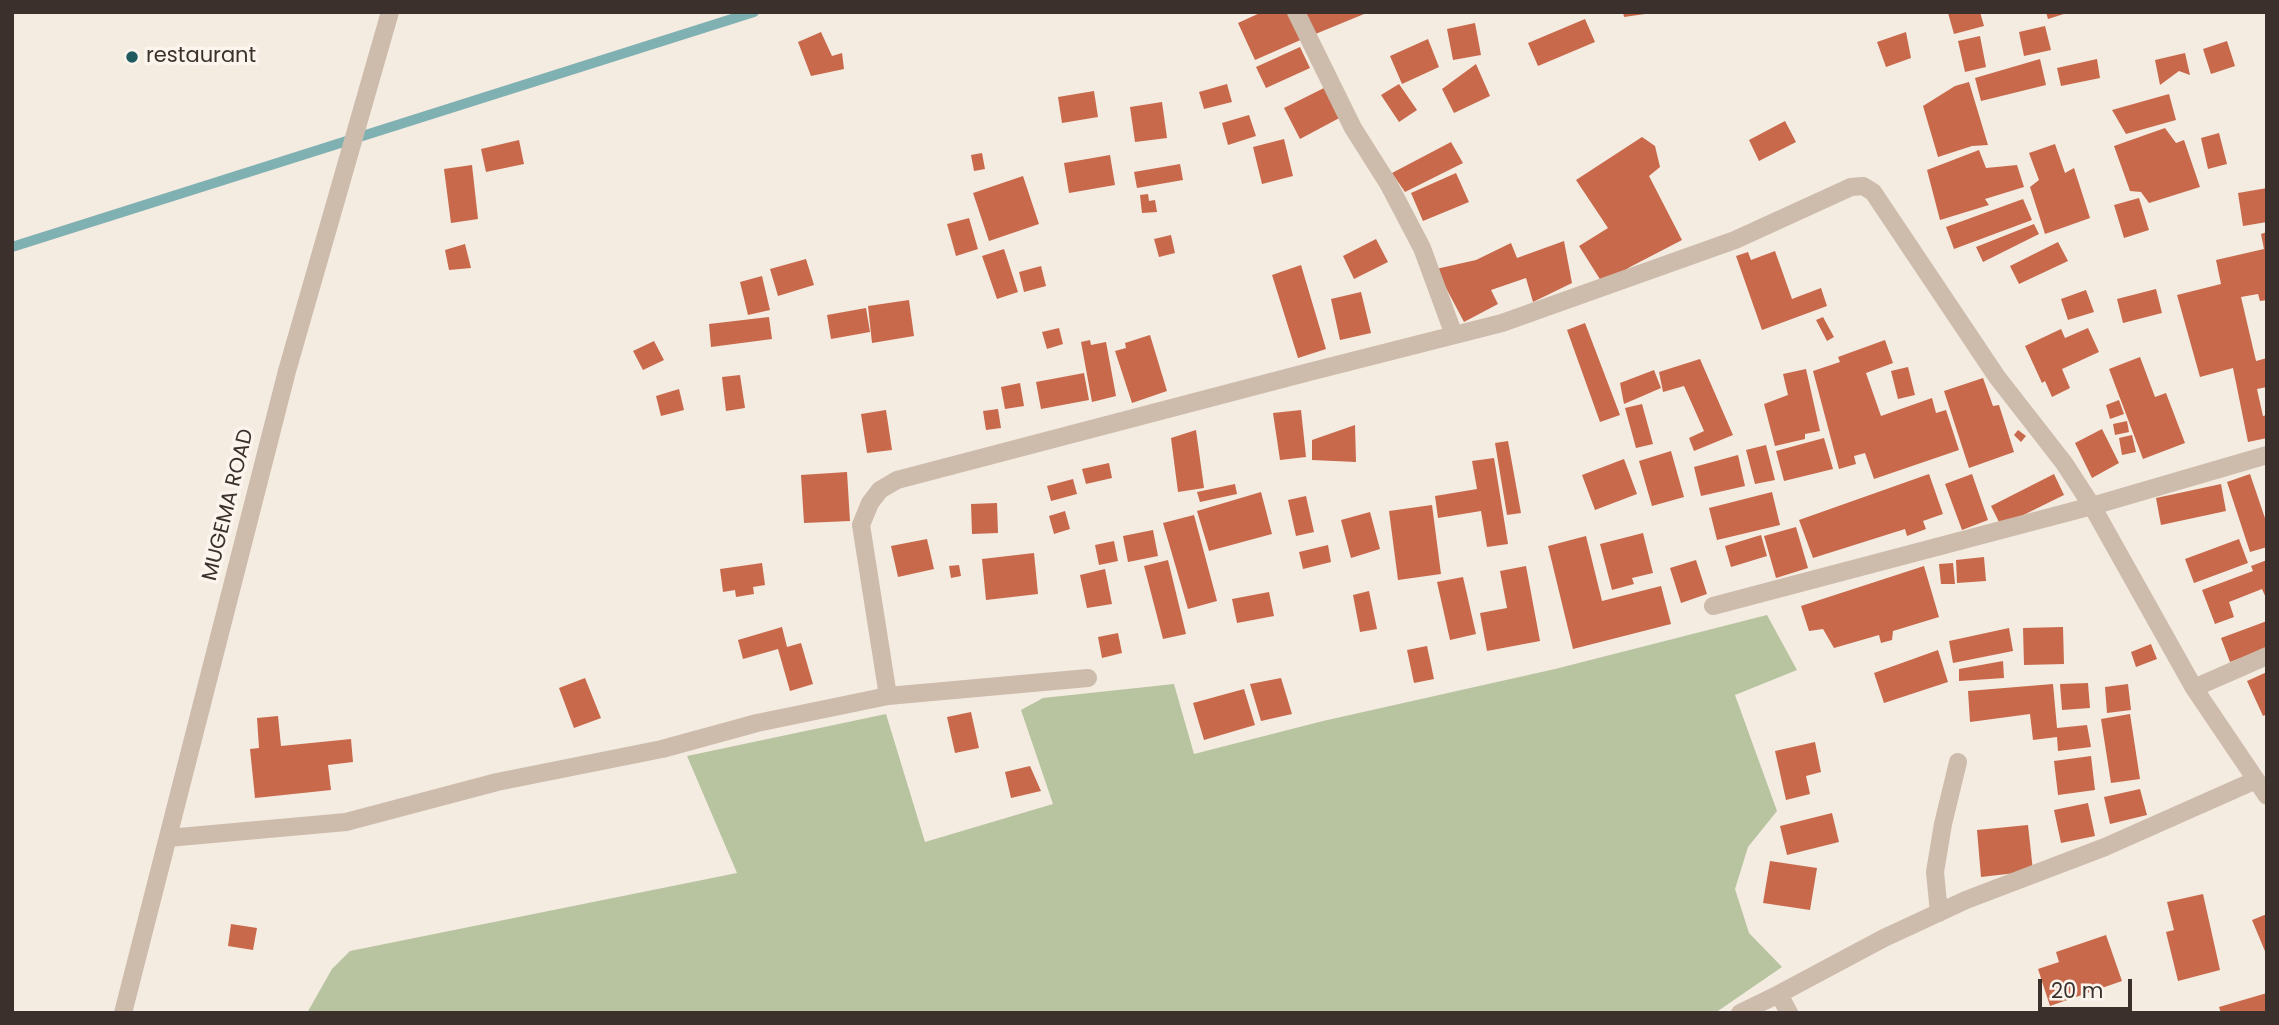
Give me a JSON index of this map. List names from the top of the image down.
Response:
{
  "streets": {
    "street": ["MUGEMA ROAD"]
  },
  "places": ["restaurant"],
  "scale_bar": "20 m"
}
